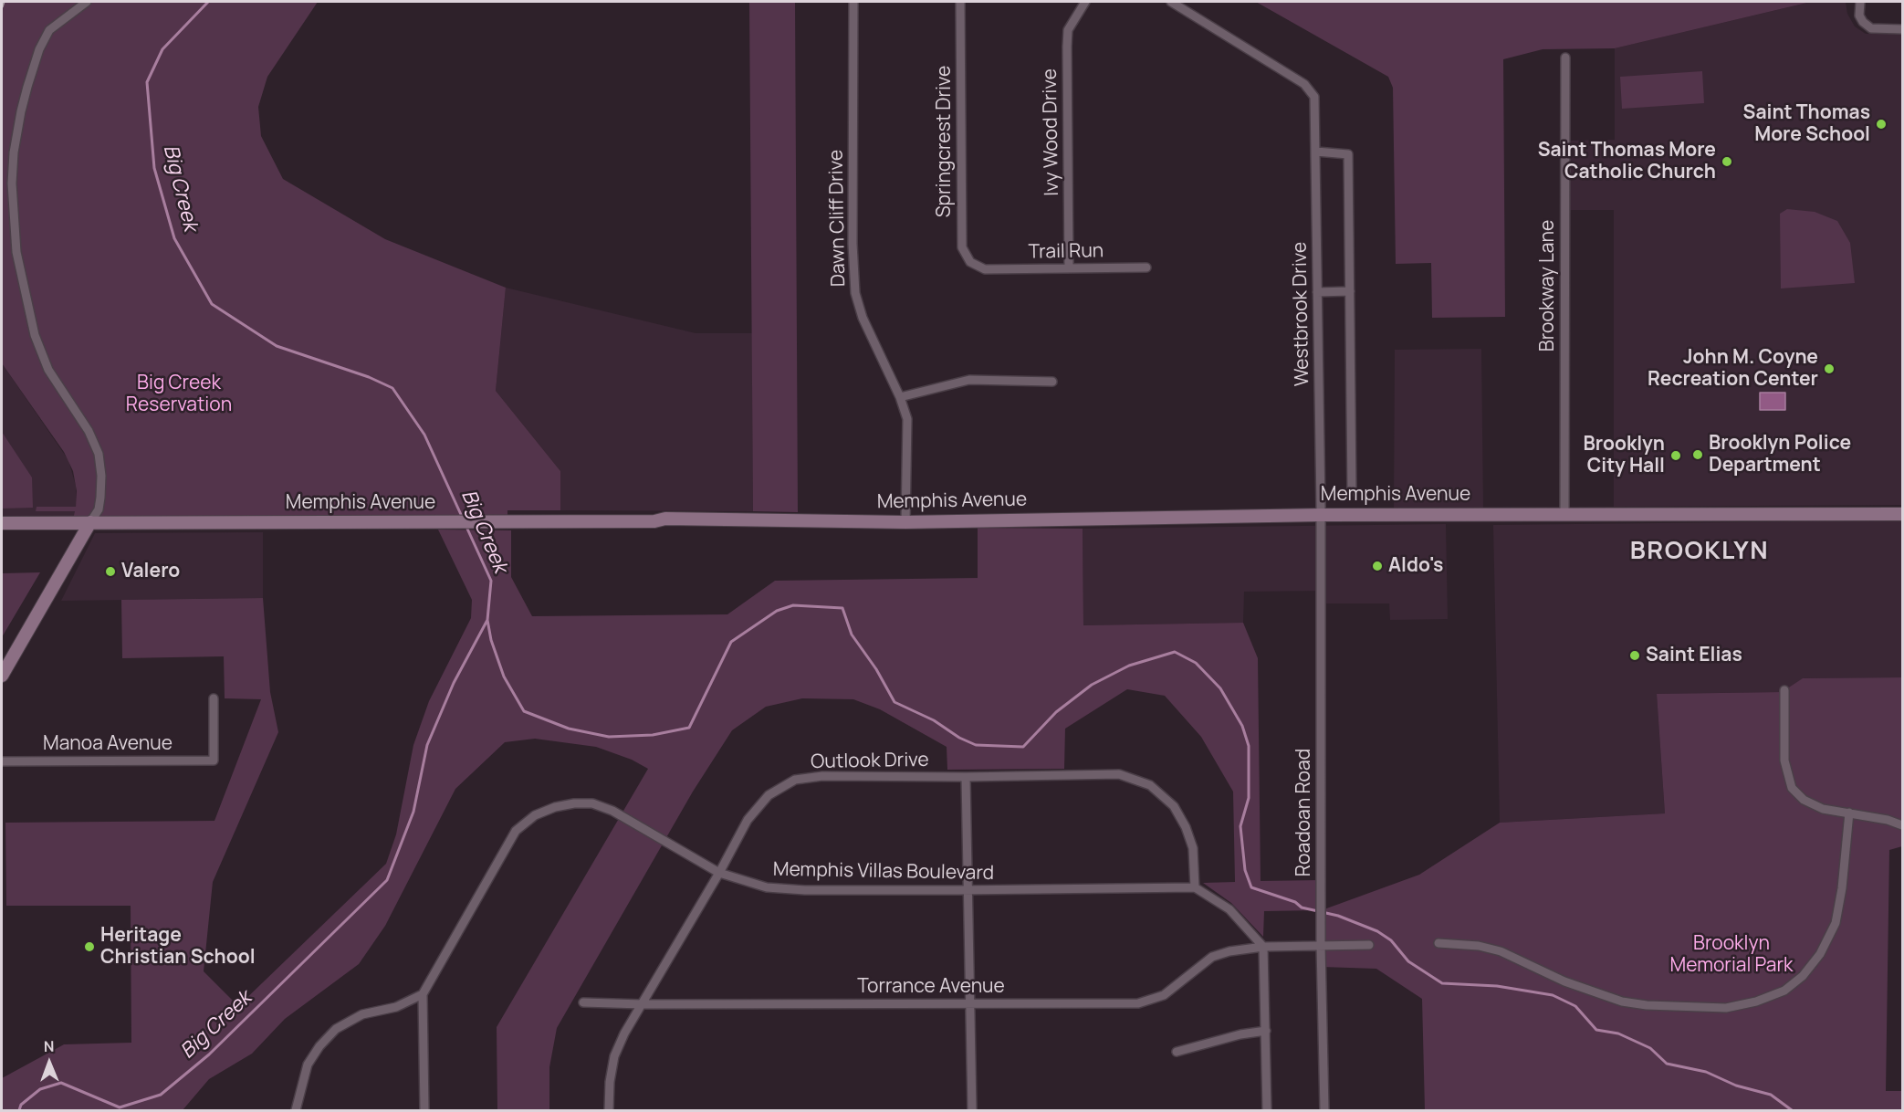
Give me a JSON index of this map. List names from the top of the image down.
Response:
{
  "streets": {
    "main road": ["Memphis Avenue"],
    "street": [
      "Ivy Wood Drive",
      "Springcrest Drive",
      "Dawn Cliff Drive",
      "Trail Run",
      "Brookway Lane",
      "Westbrook Drive",
      "Manoa Avenue",
      "Outlook Drive",
      "Roadoan Road",
      "Memphis Villas Boulevard",
      "Torrance Avenue"
    ]
  },
  "crossings": [
    ["Ivy Wood Drive", "Trail Run"],
    ["Springcrest Drive", "Trail Run"],
    ["Dawn Cliff Drive", "Memphis Avenue"],
    ["Brookway Lane", "Memphis Avenue"],
    ["Westbrook Drive", "Memphis Avenue"],
    ["Westbrook Drive", "Roadoan Road"],
    ["Memphis Avenue", "Roadoan Road"],
    ["Outlook Drive", "Memphis Villas Boulevard"],
    ["Outlook Drive", "Torrance Avenue"]
  ],
  "districts": ["BROOKLYN"],
  "water": ["Big Creek"],
  "parks": ["Big Creek Reservation", "Brooklyn Memorial Park"],
  "places": [
    "Saint Thomas More School",
    "Saint Thomas More Catholic Church",
    "John M. Coyne Recreation Center",
    "Brooklyn Police Department",
    "Brooklyn City Hall",
    "Aldo's",
    "Valero",
    "Saint Elias",
    "Heritage Christian School"
  ],
  "north": "top"
}
